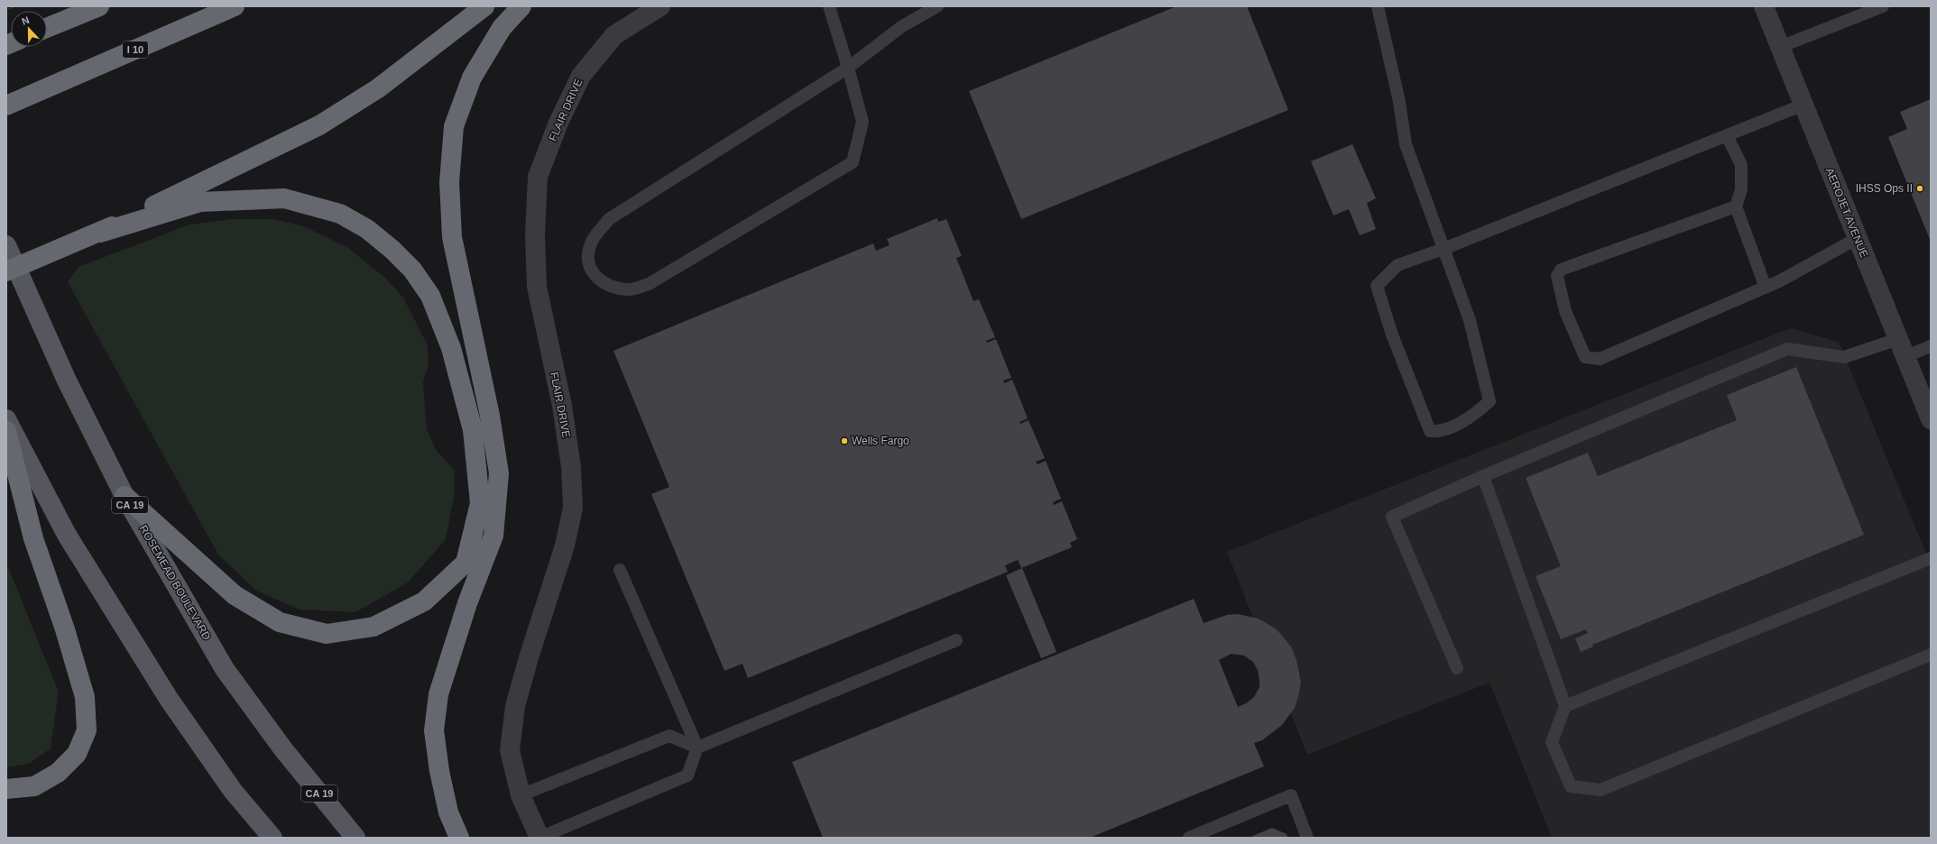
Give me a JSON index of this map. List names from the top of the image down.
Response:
{
  "streets": {
    "highway": ["I 10"],
    "main road": ["CA 19", "ROSEMEAD BOULEVARD"],
    "street": ["FLAIR DRIVE", "AEROJET AVENUE"]
  },
  "places": ["IHSS Ops II", "Wells Fargo"],
  "north": "top"
}
